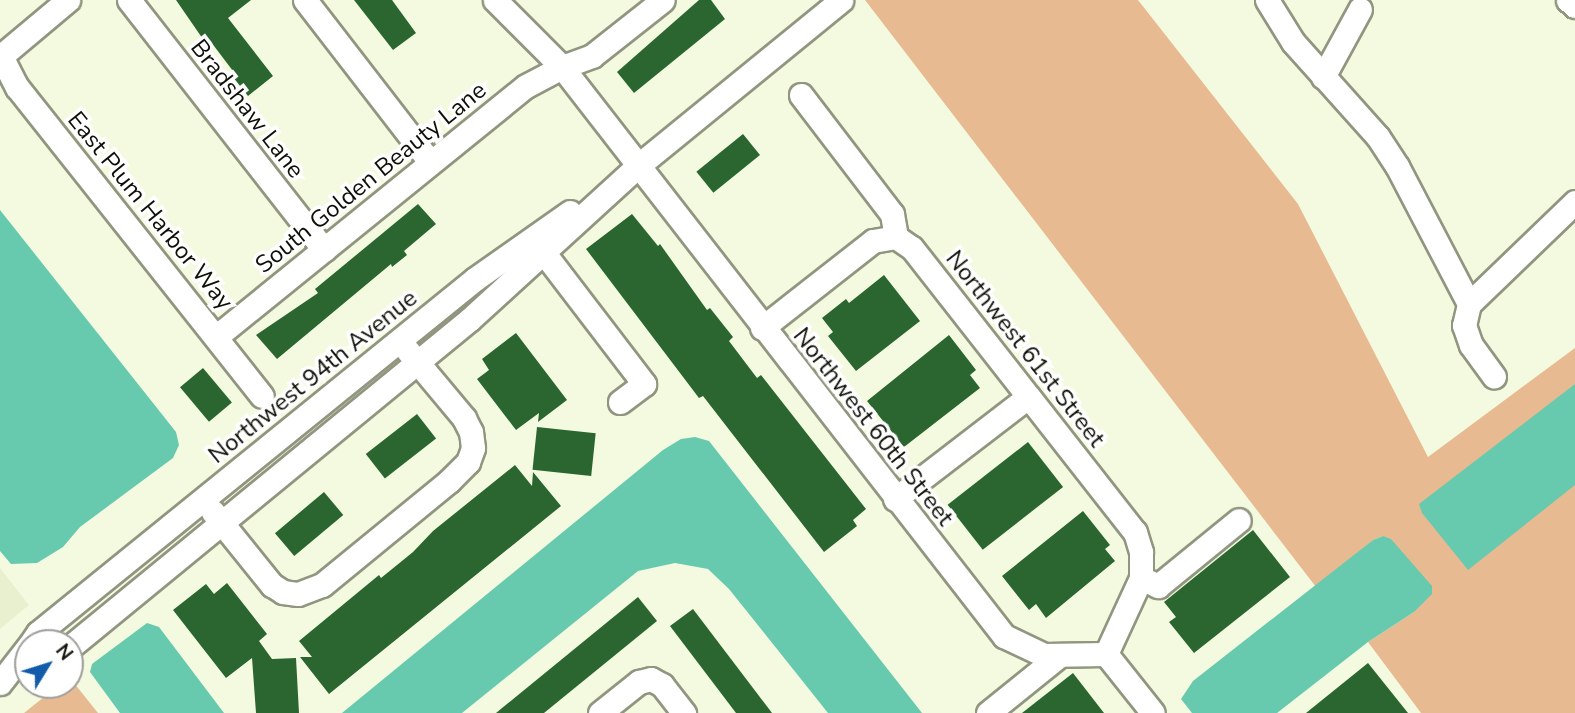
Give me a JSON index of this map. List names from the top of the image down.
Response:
{
  "streets": {
    "street": [
      "Bradshaw Lane",
      "South Golden Beauty Lane",
      "East Plum Harbor Way",
      "Northwest 61st Street",
      "Northwest 94th Avenue",
      "Northwest 60th Street"
    ]
  },
  "crossings": [
    ["Bradshaw Lane", "South Golden Beauty Lane"],
    ["South Golden Beauty Lane", "East Plum Harbor Way"],
    ["South Golden Beauty Lane", "Northwest 60th Street"],
    ["Northwest 61st Street", "Northwest 60th Street"],
    ["Northwest 94th Avenue", "Northwest 60th Street"]
  ],
  "north": "top right"
}
